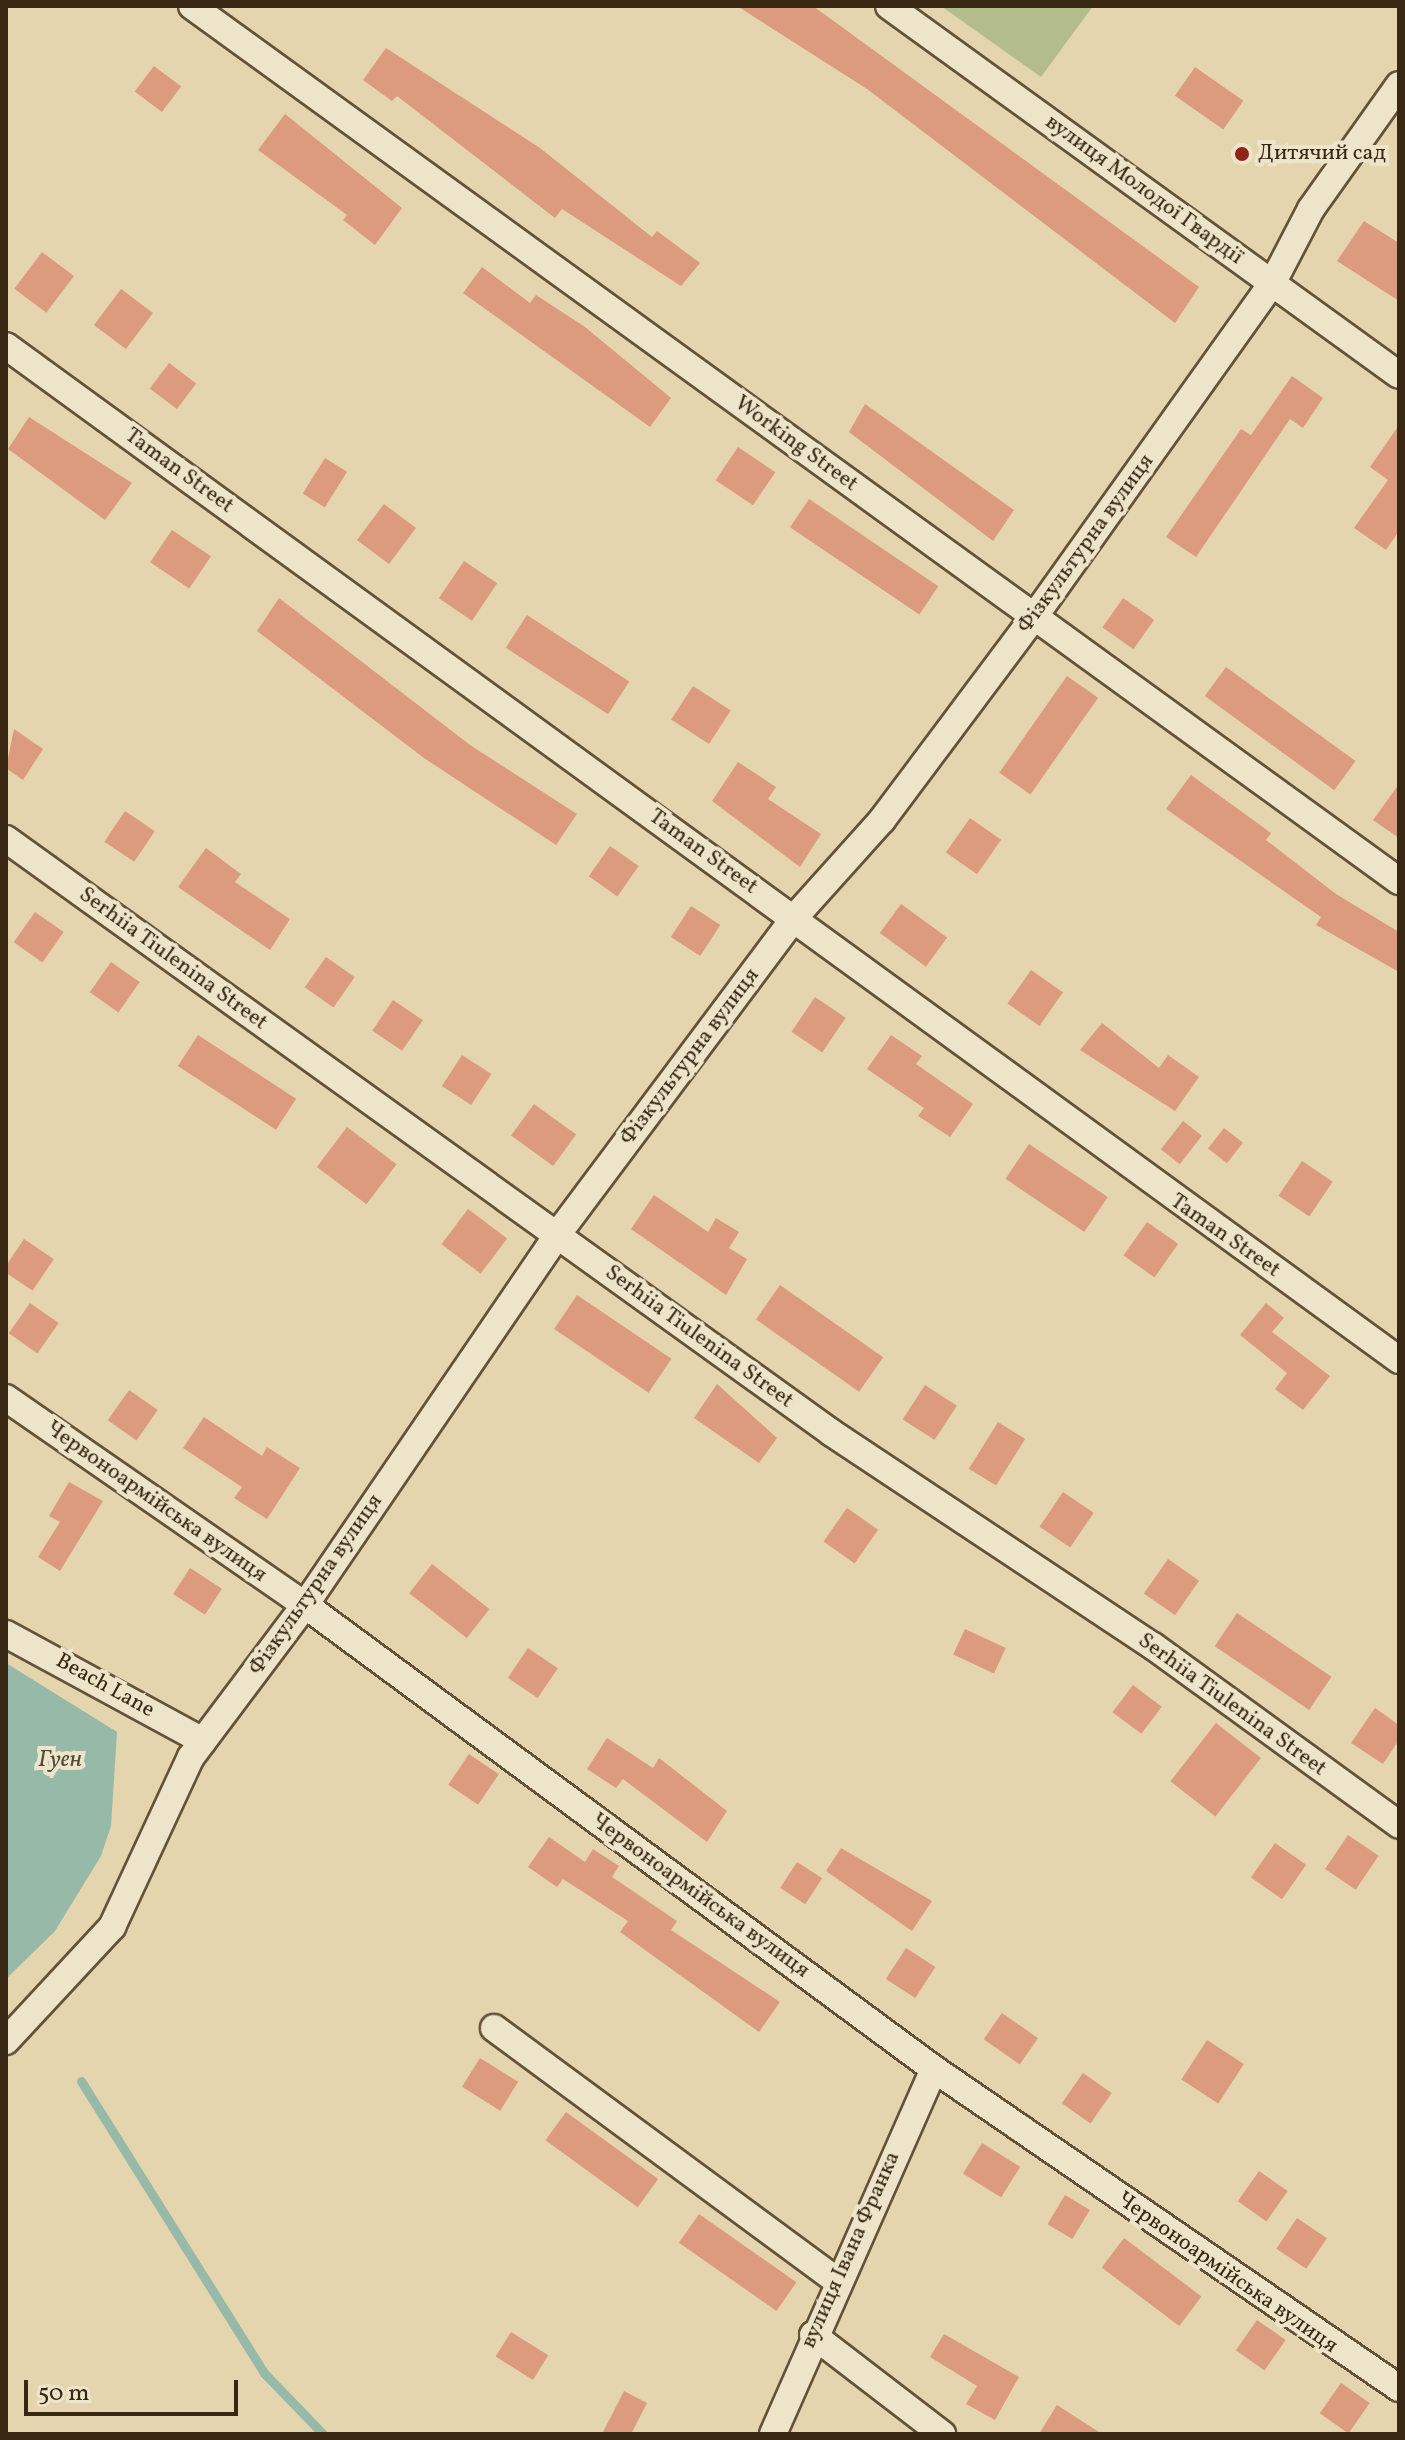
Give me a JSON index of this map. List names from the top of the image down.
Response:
{
  "streets": {
    "street": [
      "вулиця Молодої Гвардії",
      "Working Street",
      "Taman Street",
      "Фізкультурна вулиця",
      "Serhiia Tiulenina Street",
      "Червоноармійська вулиця",
      "Beach Lane",
      "вулиця Івана Франка"
    ]
  },
  "crossings": [
    ["вулиця Молодої Гвардії", "Фізкультурна вулиця"],
    ["Working Street", "Фізкультурна вулиця"],
    ["Taman Street", "Фізкультурна вулиця"],
    ["Фізкультурна вулиця", "Serhiia Tiulenina Street"],
    ["Фізкультурна вулиця", "Червоноармійська вулиця"],
    ["Фізкультурна вулиця", "Beach Lane"],
    ["Червоноармійська вулиця", "вулиця Івана Франка"]
  ],
  "water": ["Гуен"],
  "places": ["Дитячий сад"],
  "scale_bar": "50 m"
}
